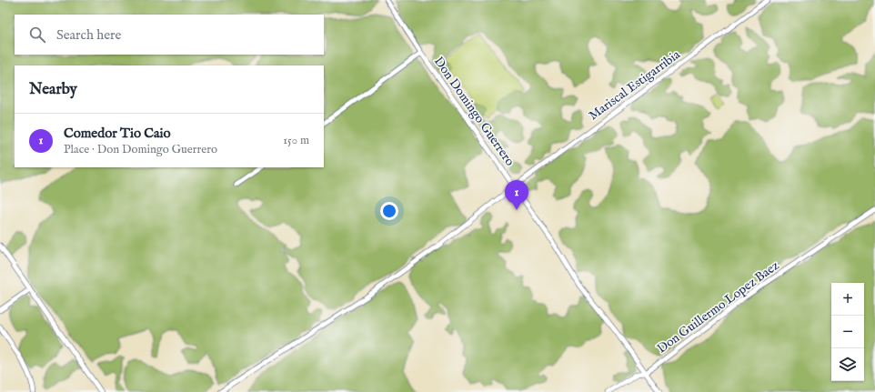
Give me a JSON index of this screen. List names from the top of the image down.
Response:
{
  "streets": {
    "street": ["Mariscal Estigarribia", "Don Domingo Guerrero", "Don Guillermo Lopez Baez"]
  },
  "crossings": [
    ["Mariscal Estigarribia", "Don Domingo Guerrero"],
    ["Don Domingo Guerrero", "Don Guillermo Lopez Baez"]
  ],
  "page": {
    "search": "Search here",
    "heading": "Nearby",
    "list": [
      {
        "mark": "1",
        "name": "Comedor Tio Caio",
        "note": "Place · Don Domingo Guerrero",
        "value": "150 m"
      }
    ],
    "pins": "1",
    "map_buttons": ["+", "−"]
  }
}
